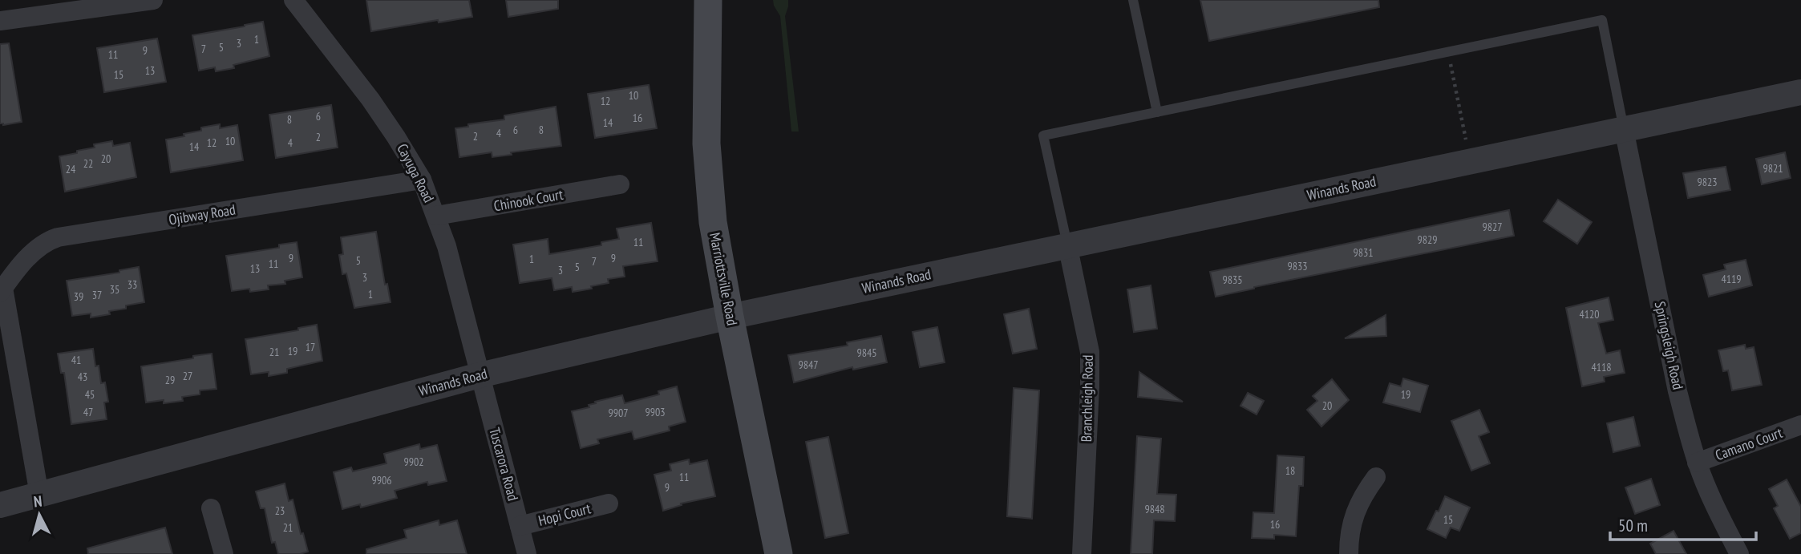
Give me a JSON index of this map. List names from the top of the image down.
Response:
{
  "streets": {
    "main road": ["Marriottsville Road"],
    "street": [
      "Cayuga Road",
      "Winands Road",
      "Chinook Court",
      "Ojibway Road",
      "Springsleigh Road",
      "Branchleigh Road",
      "Camano Court",
      "Tuscarora Road",
      "Hopi Court"
    ]
  },
  "crossings": [
    ["Cayuga Road", "Winands Road"],
    ["Cayuga Road", "Chinook Court"],
    ["Cayuga Road", "Ojibway Road"],
    ["Cayuga Road", "Tuscarora Road"],
    ["Winands Road", "Ojibway Road"],
    ["Winands Road", "Marriottsville Road"],
    ["Winands Road", "Springsleigh Road"],
    ["Winands Road", "Branchleigh Road"],
    ["Winands Road", "Tuscarora Road"],
    ["Springsleigh Road", "Camano Court"],
    ["Tuscarora Road", "Hopi Court"]
  ],
  "house_numbers": [
    "1",
    "3",
    "5",
    "7",
    "9",
    "11",
    "13",
    "15",
    "10",
    "12",
    "6",
    "16",
    "8",
    "14",
    "6",
    "8",
    "4",
    "2",
    "2",
    "10",
    "12",
    "4",
    "14",
    "20",
    "22",
    "9821",
    "24",
    "9823",
    "9827",
    "9829",
    "11",
    "9831",
    "9",
    "9",
    "1",
    "5",
    "7",
    "11",
    "9833",
    "5",
    "13",
    "3",
    "3",
    "4119",
    "9835",
    "33",
    "35",
    "1",
    "37",
    "39",
    "4120",
    "17",
    "19",
    "21",
    "9845",
    "41",
    "9847",
    "4118",
    "27",
    "43",
    "29",
    "45",
    "19",
    "20",
    "47",
    "9903",
    "9907",
    "9902",
    "18",
    "11",
    "9906",
    "9",
    "9848",
    "23",
    "15",
    "16",
    "21"
  ],
  "scale_bar": "50 m",
  "north": "top"
}
